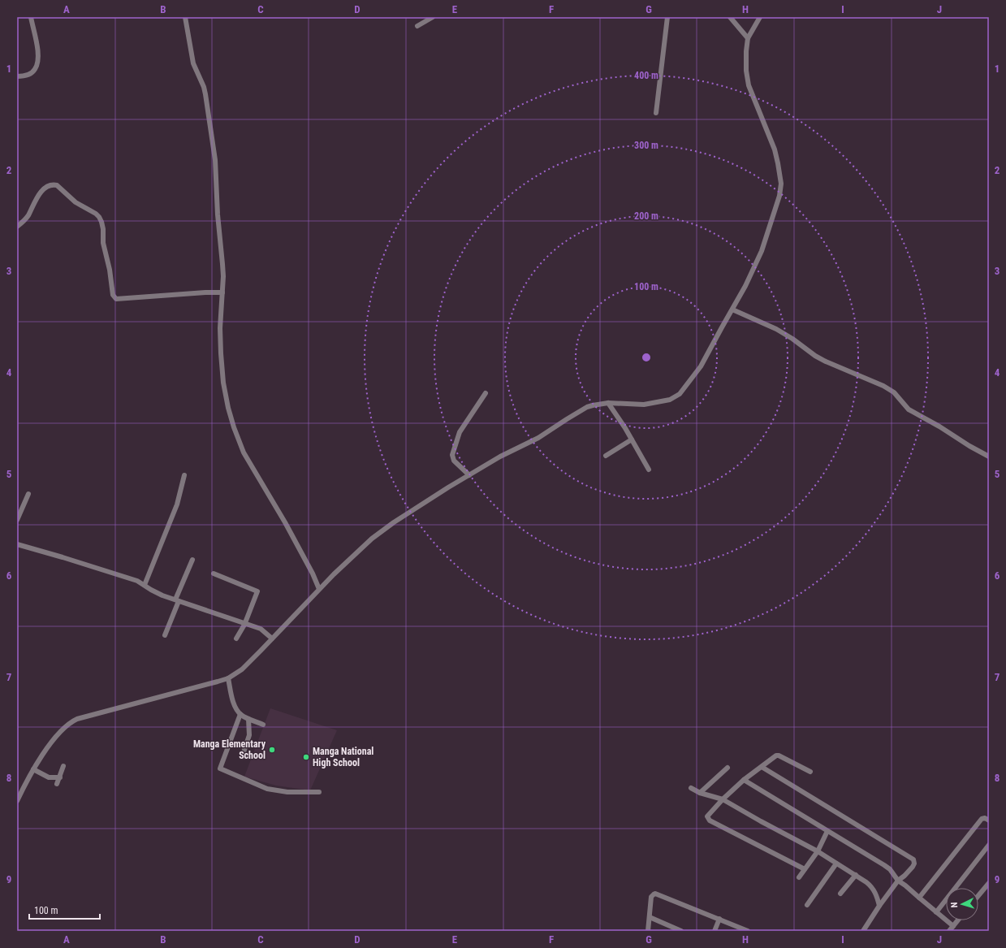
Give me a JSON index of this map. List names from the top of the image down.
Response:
{
  "places": ["Manga Elementary School", "Manga National High School"],
  "scale_bar": "100 m",
  "north": "left",
  "grid": {
    "columns": [
      "A",
      "B",
      "C",
      "D",
      "E",
      "F",
      "G",
      "H",
      "I",
      "J"
    ],
    "rows": [
      "1",
      "2",
      "3",
      "4",
      "5",
      "6",
      "7",
      "8",
      "9"
    ]
  },
  "rings": [
    "400 m",
    "300 m",
    "200 m",
    "100 m"
  ]
}
